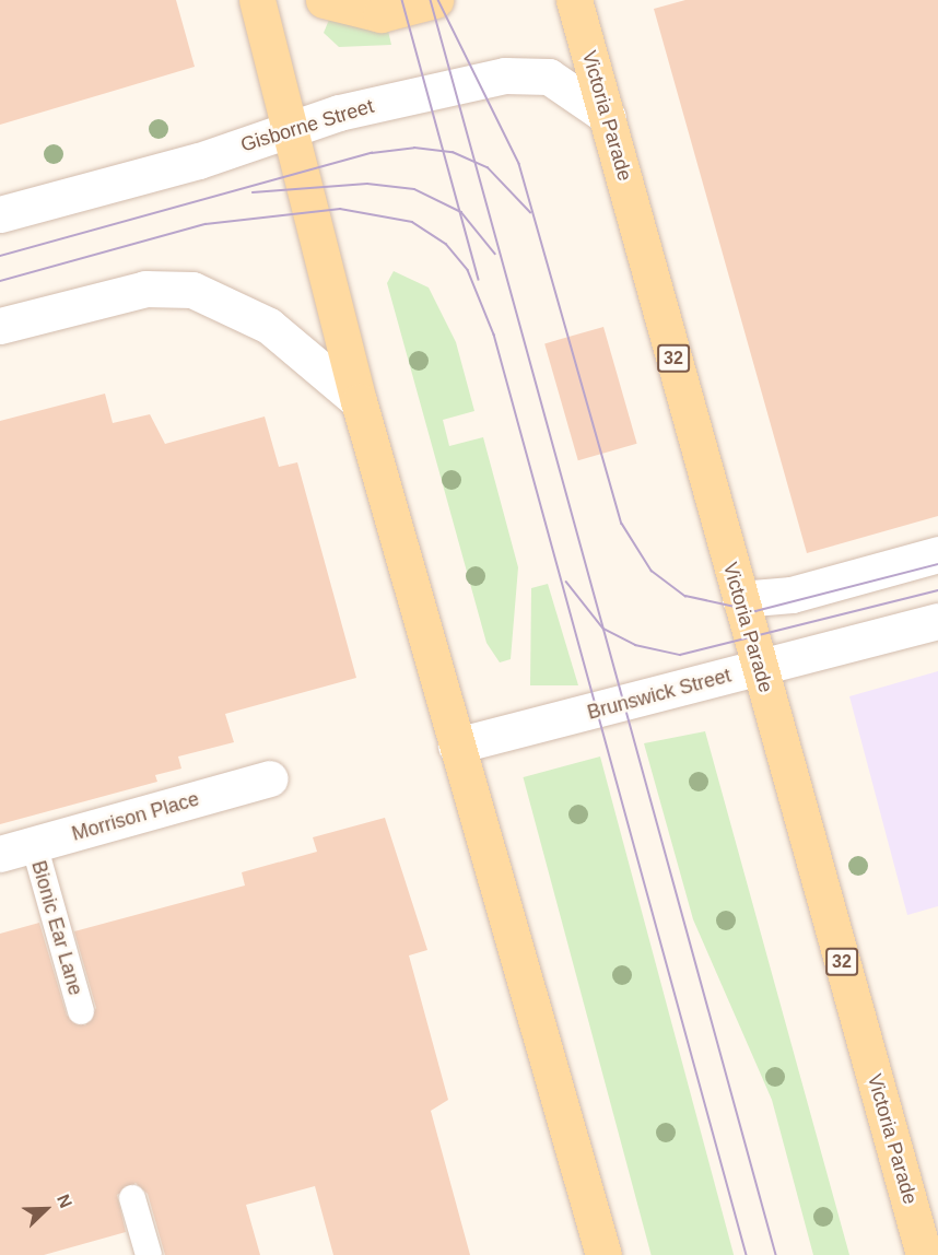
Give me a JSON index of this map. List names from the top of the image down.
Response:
{
  "streets": {
    "main road": ["Victoria Parade", "32"],
    "street": ["Gisborne Street", "Brunswick Street", "Morrison Place"],
    "lane": ["Bionic Ear Lane"]
  },
  "crossings": [
    ["Victoria Parade", "Gisborne Street"],
    ["Victoria Parade", "Brunswick Street"],
    ["Morrison Place", "Bionic Ear Lane"]
  ],
  "north": "top right"
}
